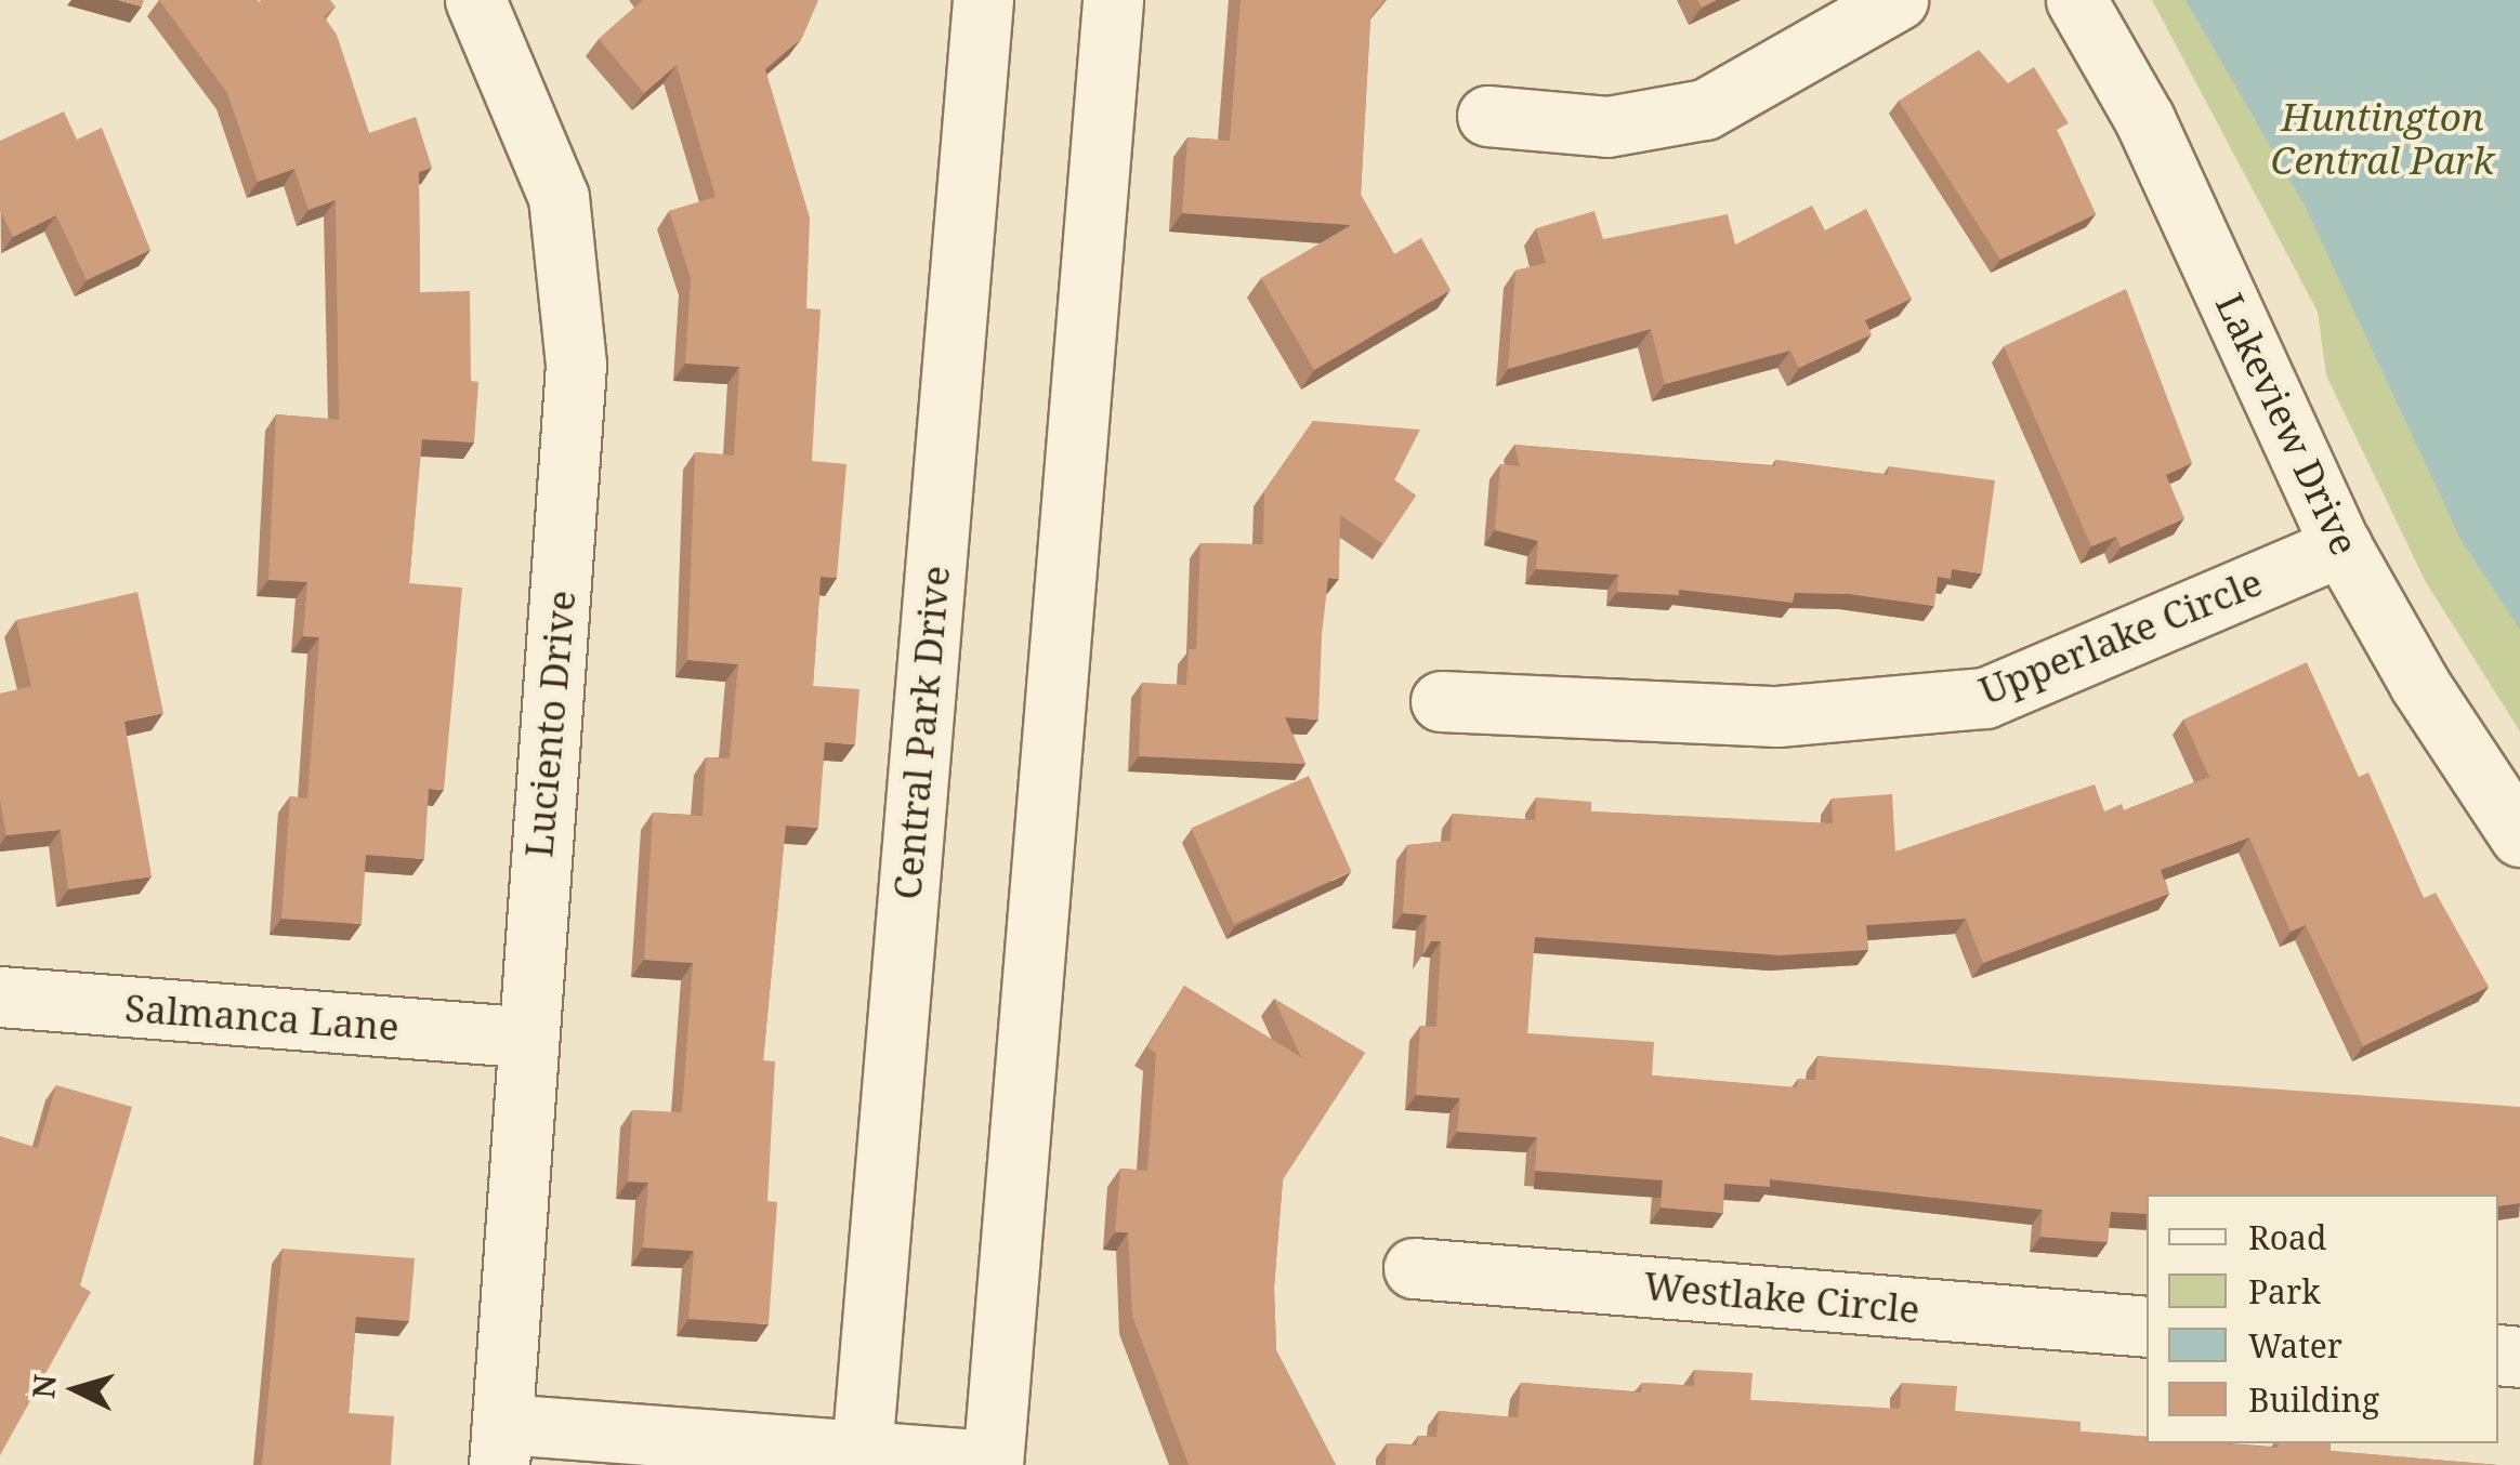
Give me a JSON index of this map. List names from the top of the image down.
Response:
{
  "streets": {
    "street": [
      "Lakeview Drive",
      "Upperlake Circle",
      "Luciento Drive",
      "Central Park Drive",
      "Salmanca Lane",
      "Westlake Circle"
    ]
  },
  "crossings": [
    ["Lakeview Drive", "Upperlake Circle"],
    ["Luciento Drive", "Salmanca Lane"]
  ],
  "parks": ["Huntington Central Park"],
  "legend": [
    "Road",
    "Park",
    "Water",
    "Building"
  ],
  "north": "left"
}
